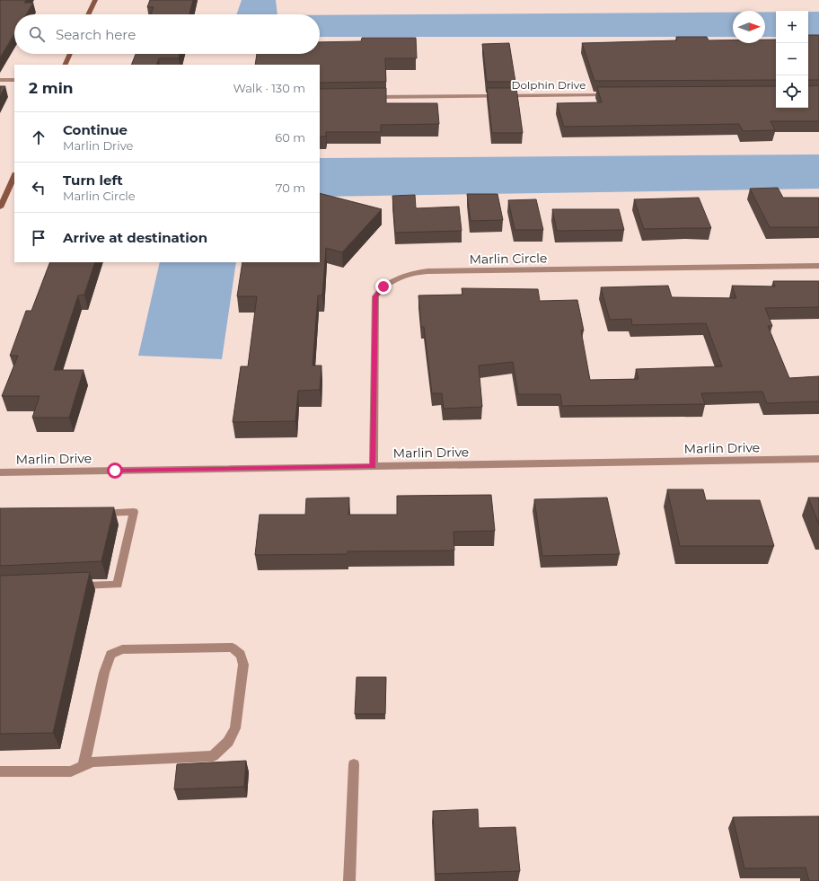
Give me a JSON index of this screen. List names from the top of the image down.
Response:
{
  "streets": {
    "street": ["Dolphin Drive", "Marlin Circle", "Marlin Drive"]
  },
  "crossings": [
    ["Marlin Circle", "Marlin Drive"]
  ],
  "north": "right",
  "page": {
    "map_buttons": ["+", "−"],
    "search": "Search here",
    "heading": ["2 min", "Walk · 130 m"],
    "list": [
      ["Continue", "Marlin Drive", "60 m"],
      ["Turn left", "Marlin Circle", "70 m"],
      "Arrive at destination"
    ]
  }
}
